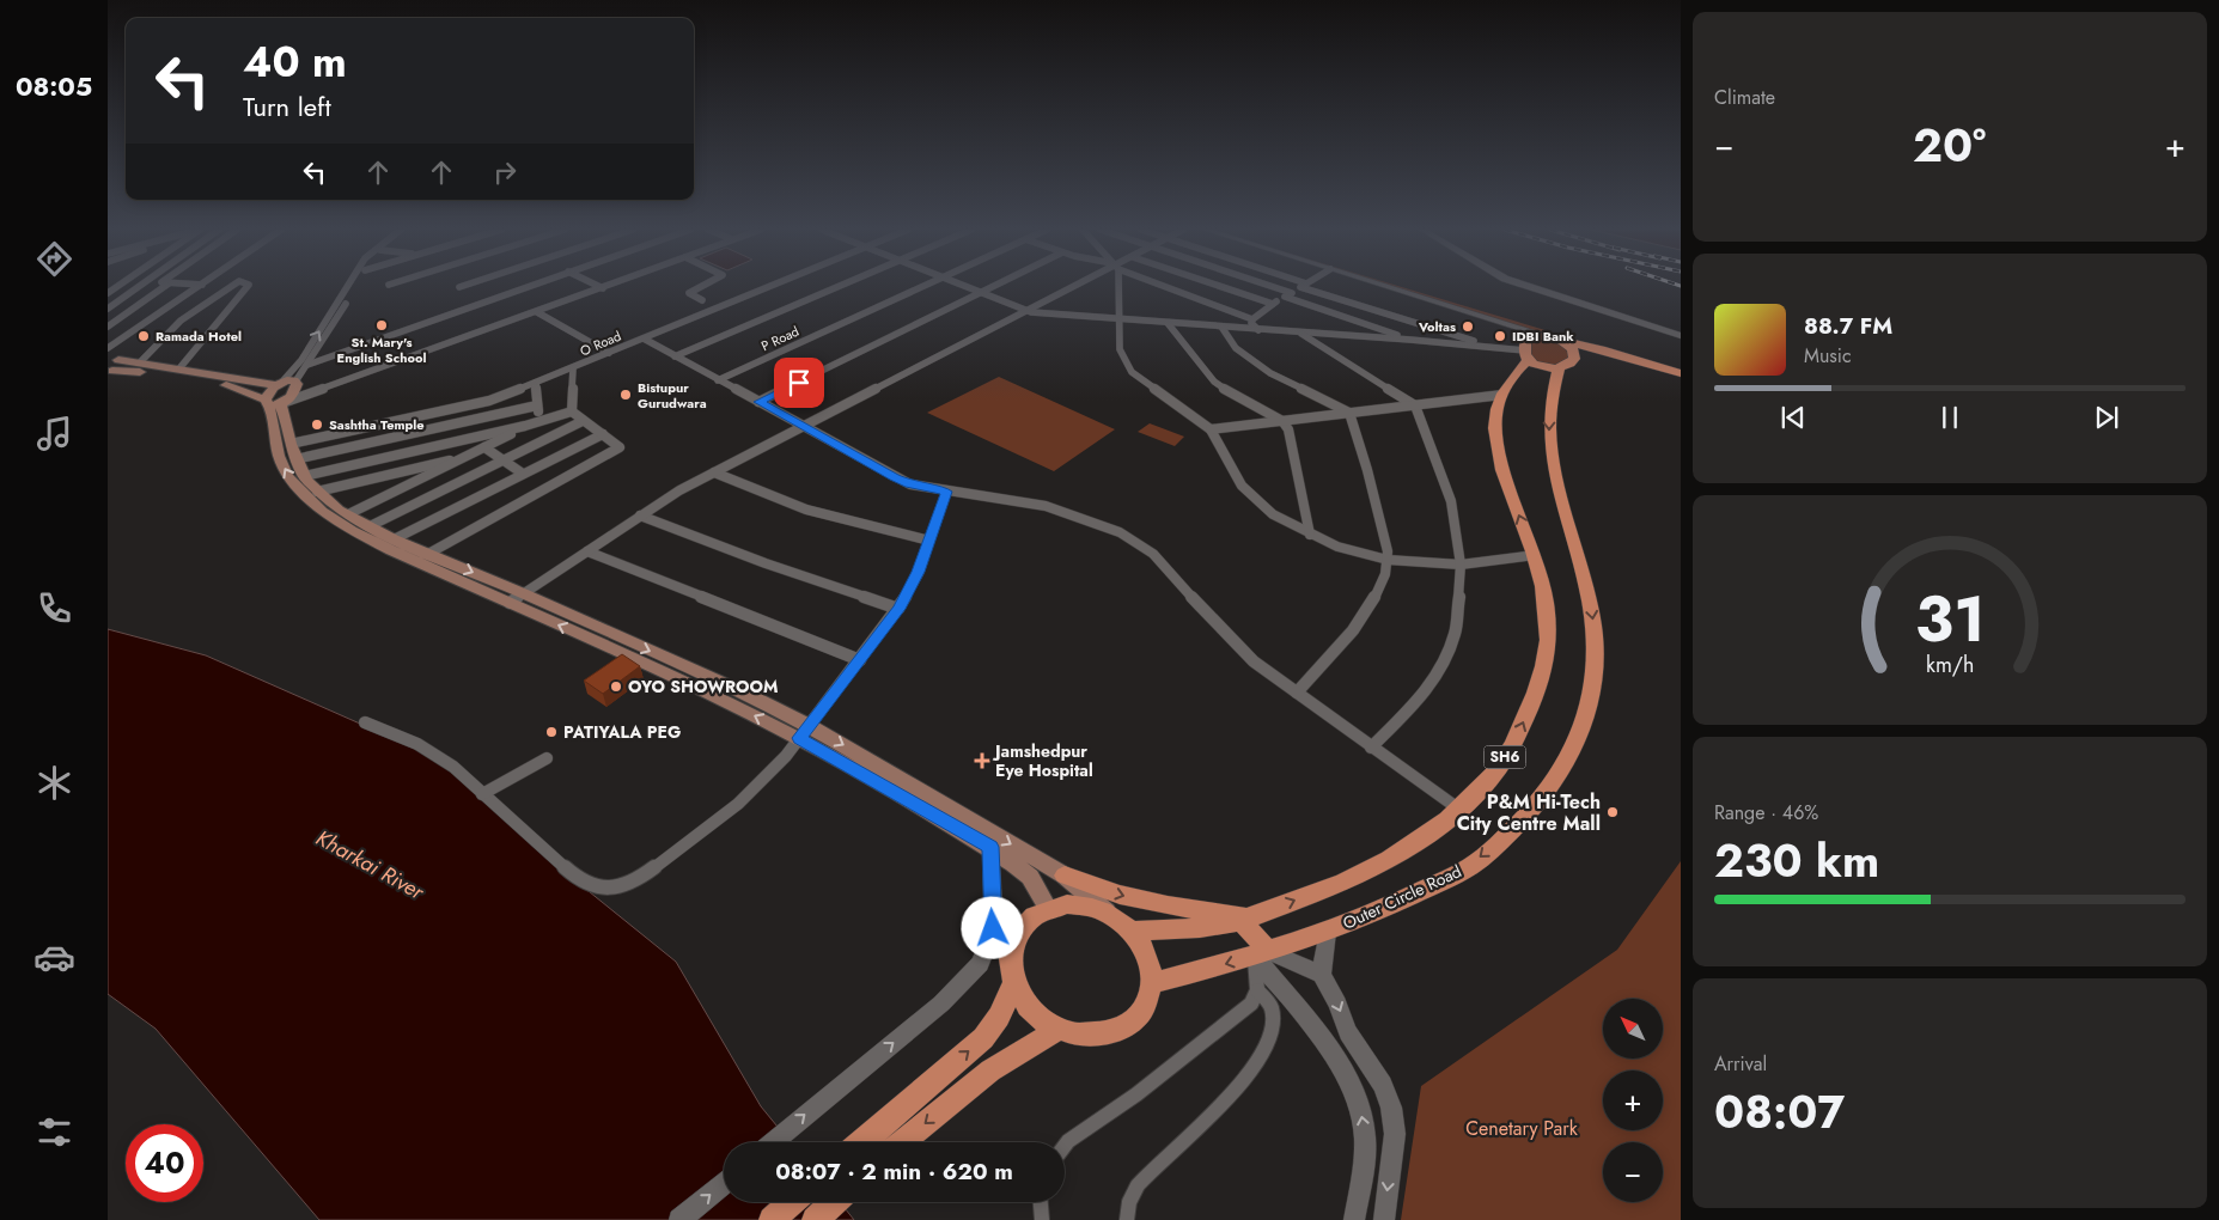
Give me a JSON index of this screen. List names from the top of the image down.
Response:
{
  "streets": {
    "main road": ["SH6", "Outer Circle Road"],
    "street": ["P Road", "O Road"]
  },
  "crossings": [
    ["SH6", "Outer Circle Road"]
  ],
  "water": ["Kharkai River"],
  "parks": ["Cenetary Park"],
  "places": {
    "other": [
      "St. Mary's English School",
      "Voltas",
      "Ramada Hotel",
      "IDBI Bank",
      "Bistupur Gurudwara",
      "Sashtha Temple",
      "OYO SHOWROOM",
      "PATIYALA PEG",
      "P&M Hi-Tech City Centre Mall"
    ],
    "health": ["Jamshedpur Eye Hospital"]
  },
  "north": "top left",
  "page": {
    "tabs": "08:05",
    "tile": [
      "Climate",
      ["Range · 46%", "230 km"],
      ["Arrival", "08:07"]
    ],
    "turn": ["40 m", "Turn left"],
    "heat": ["−", "20°", "+"],
    "song": ["88.7 FM", "Music"],
    "map_buttons": ["+", "−"],
    "limit": "40",
    "trip": "08:07 · 2 min · 620 m",
    "gauge": ["31", "km/h"]
  }
}
